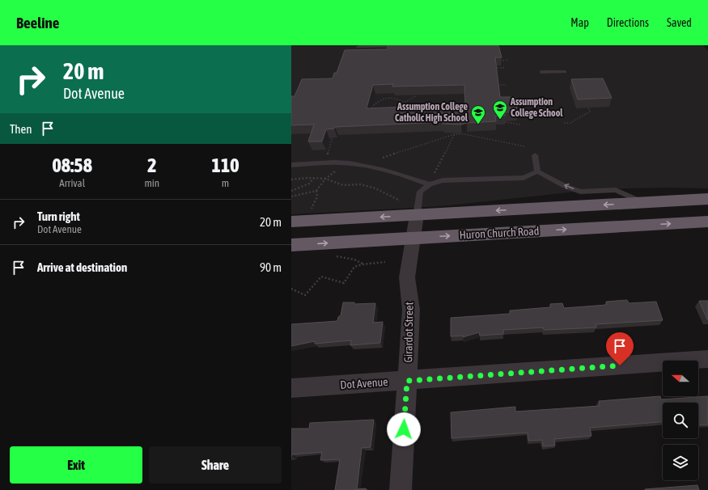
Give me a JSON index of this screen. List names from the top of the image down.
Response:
{
  "streets": {
    "highway": ["Huron Church Road"],
    "street": ["Girardot Street", "Dot Avenue"]
  },
  "crossings": [
    ["Huron Church Road", "Girardot Street"],
    ["Girardot Street", "Dot Avenue"]
  ],
  "places": {
    "school or university": ["Assumption College School", "Assumption College Catholic High School"]
  },
  "north": "left",
  "page": {
    "header": "Beeline",
    "nav": ["Map", "Directions", "Saved"],
    "turn": ["20 m", "Dot Avenue"],
    "then": "Then",
    "eta": [
      "08:58",
      "Arrival",
      "2",
      "min",
      "110",
      "m"
    ],
    "list": [
      {
        "name": "Turn right",
        "note": "Dot Avenue",
        "value": "20 m"
      },
      {
        "name": "Arrive at destination",
        "value": "90 m"
      }
    ],
    "buttons": ["Exit", "Share"]
  }
}
